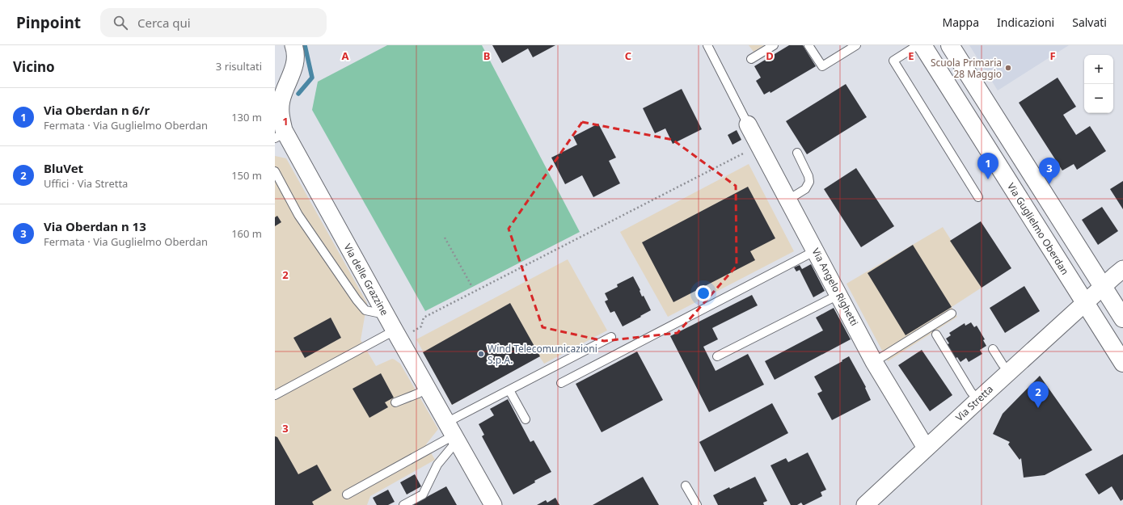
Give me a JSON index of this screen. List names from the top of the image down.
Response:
{
  "streets": {
    "main road": ["Via Guglielmo Oberdan"],
    "street": ["Via delle Grazzine", "Via Angelo Righetti", "Via Stretta"]
  },
  "crossings": [
    ["Via Guglielmo Oberdan", "Via Stretta"],
    ["Via Angelo Righetti", "Via Stretta"]
  ],
  "places": ["Scuola Primaria 28 Maggio", "Wind Telecomunicazioni S.p.A."],
  "page": {
    "header": "Pinpoint",
    "search": "Cerca qui",
    "nav": ["Mappa", "Indicazioni", "Salvati"],
    "heading": ["Vicino", "3 risultati"],
    "map_buttons": ["+", "−"],
    "list": [
      {
        "mark": "1",
        "name": "Via Oberdan n 6/r",
        "note": "Fermata · Via Guglielmo Oberdan",
        "value": "130 m"
      },
      {
        "mark": "2",
        "name": "BluVet",
        "note": "Uffici · Via Stretta",
        "value": "150 m"
      },
      {
        "mark": "3",
        "name": "Via Oberdan n 13",
        "note": "Fermata · Via Guglielmo Oberdan",
        "value": "160 m"
      }
    ],
    "pins": ["1", "3", "2"]
  },
  "grid": {
    "columns": [
      "A",
      "B",
      "C",
      "D",
      "E",
      "F"
    ],
    "rows": ["1", "2", "3"]
  }
}
